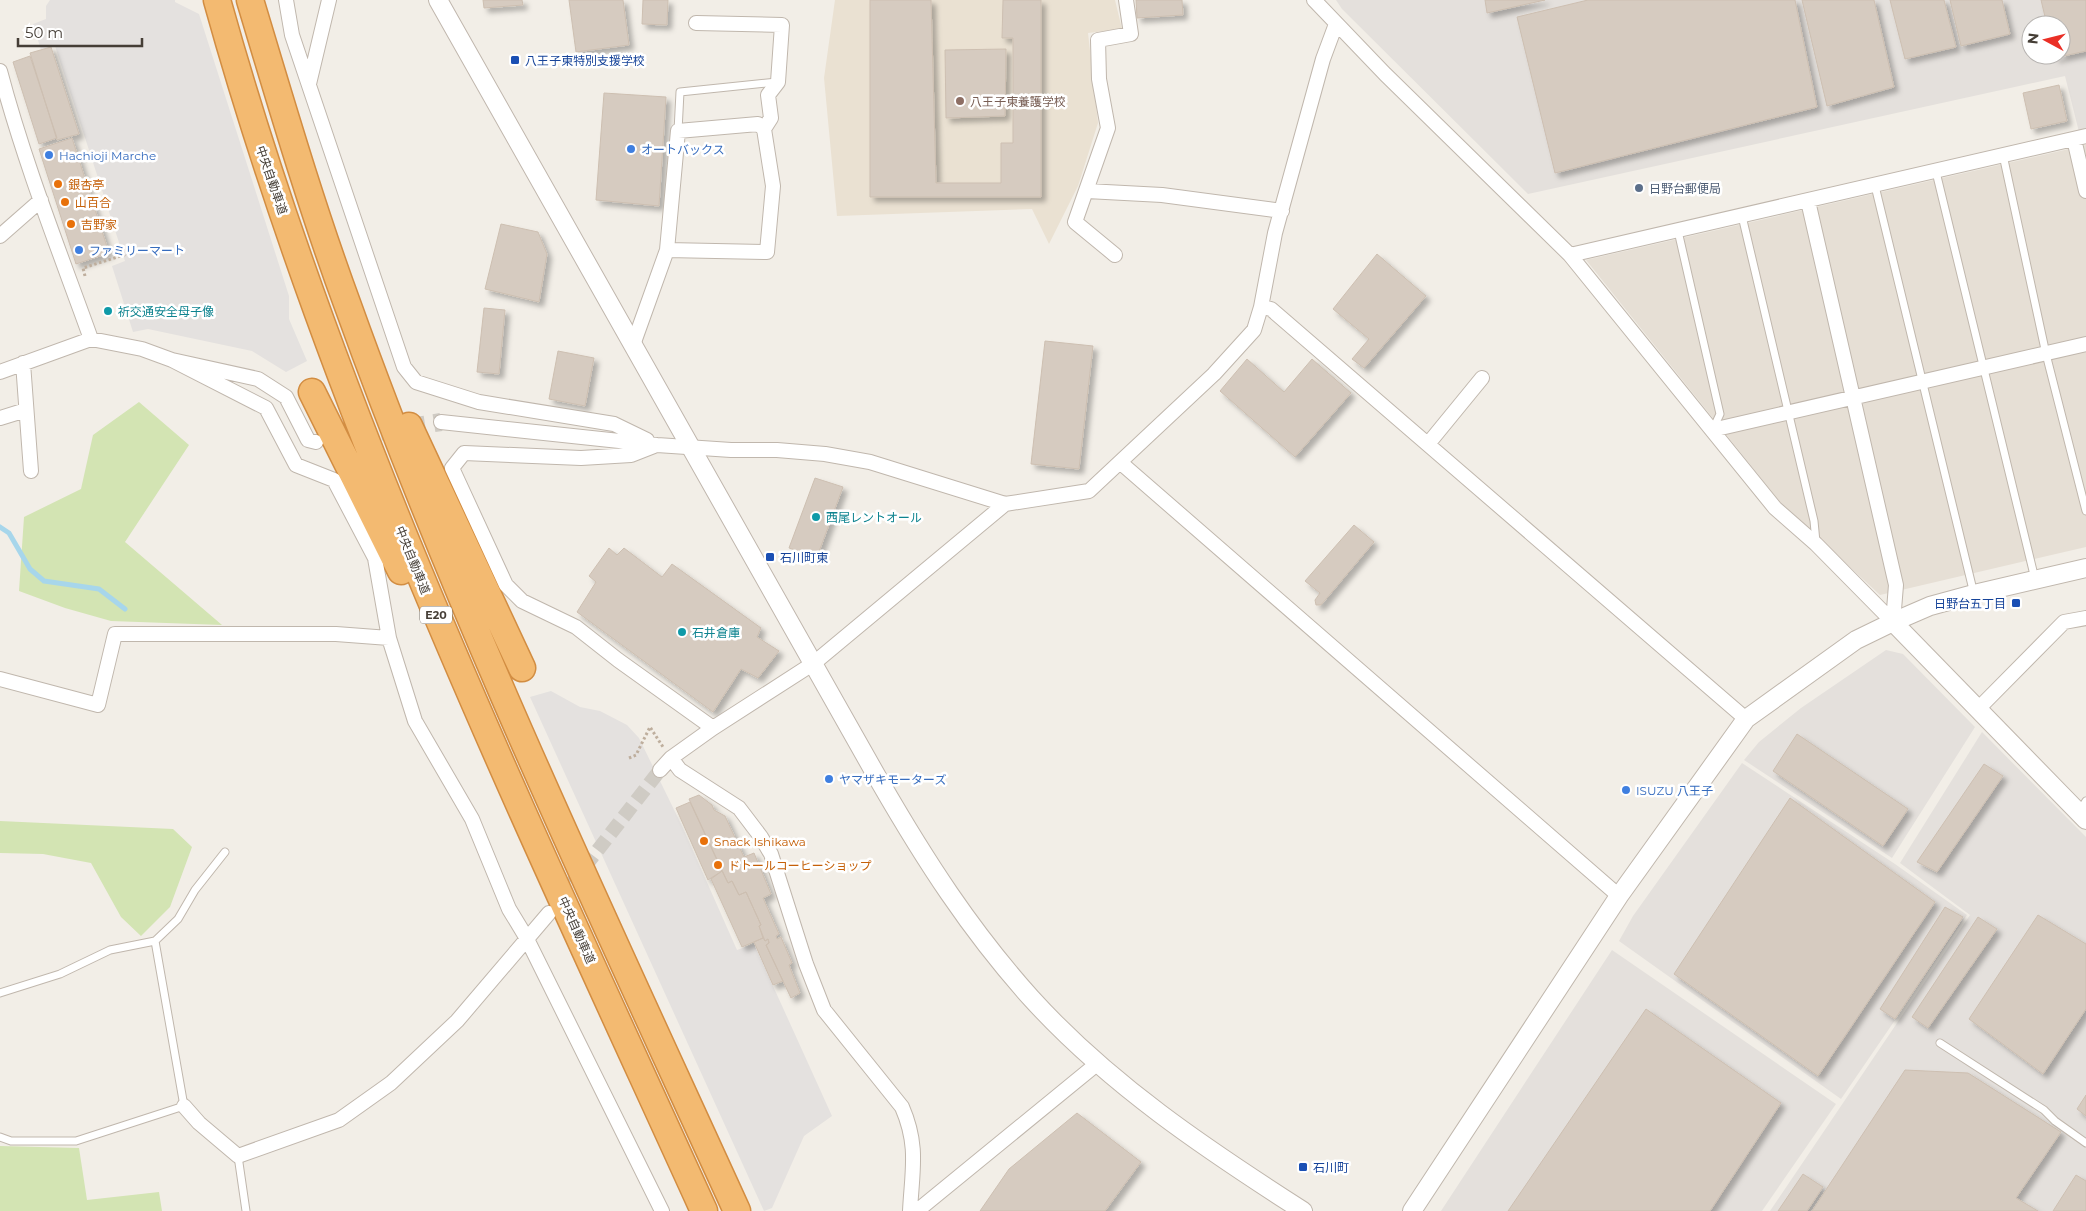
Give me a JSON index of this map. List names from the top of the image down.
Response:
{
  "streets": {
    "highway": ["中央自動車道", "E20"]
  },
  "places": {
    "transit": [
      "八王子東特別支援学校",
      "石川町東",
      "日野台五丁目",
      "石川町"
    ],
    "other": [
      "八王子東養護学校",
      "オートバックス",
      "Hachioji Marche",
      "銀杏亭",
      "日野台郵便局",
      "山百合",
      "吉野家",
      "ファミリーマート",
      "祈交通安全母子像",
      "西尾レントオール",
      "石井倉庫",
      "ヤマザキモーターズ",
      "ISUZU 八王子",
      "Snack Ishikawa",
      "ドトールコーヒーショップ"
    ]
  },
  "scale_bar": "50 m",
  "north": "left"
}
